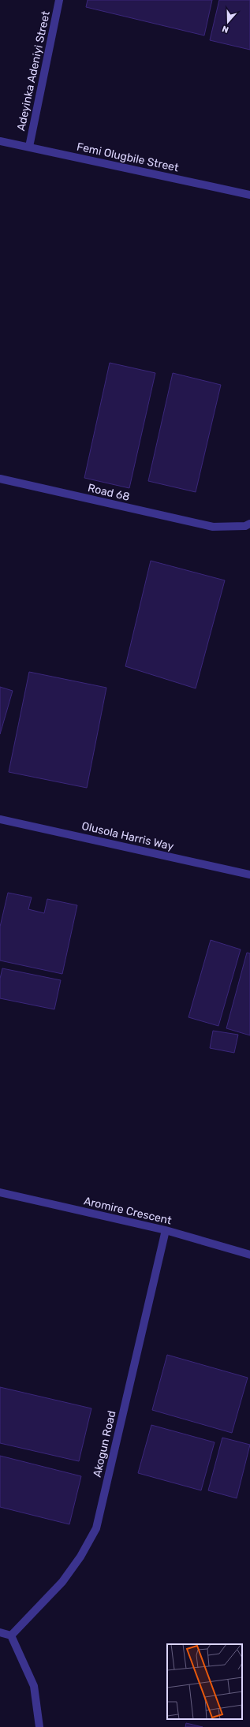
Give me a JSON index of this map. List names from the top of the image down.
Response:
{
  "streets": {
    "street": [
      "Adeyinka Adeniyi Street",
      "Femi Olugbile Street",
      "Road 68",
      "Olusola Harris Way",
      "Aromire Crescent",
      "Akogun Road"
    ]
  },
  "crossings": [
    ["Adeyinka Adeniyi Street", "Femi Olugbile Street"],
    ["Aromire Crescent", "Akogun Road"]
  ],
  "north": "bottom"
}
